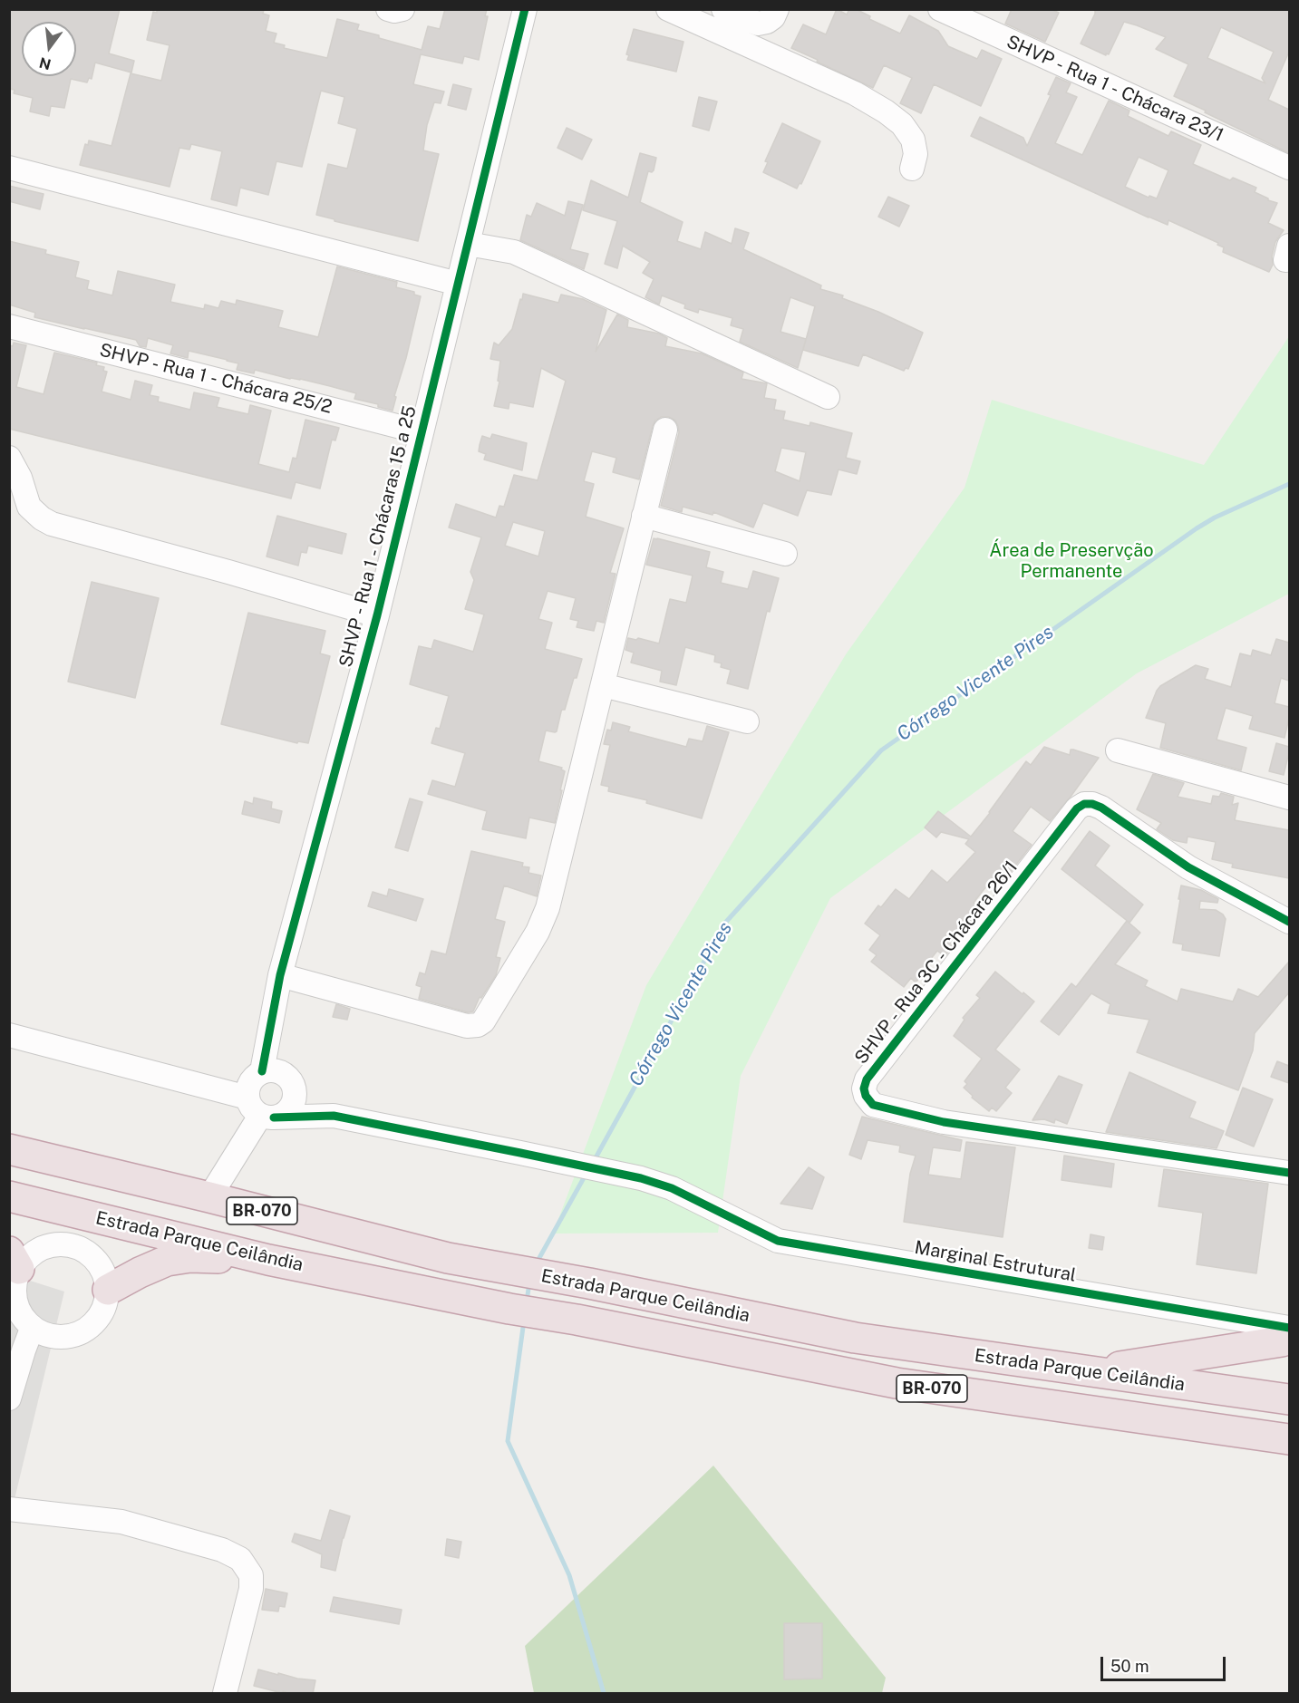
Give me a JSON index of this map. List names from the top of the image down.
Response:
{
  "streets": {
    "highway": ["BR-070", "Estrada Parque Ceilândia"],
    "street": [
      "SHVP - Rua 1 - Chácara 23/1",
      "SHVP - Rua 1 - Chácara 25/2",
      "SHVP - Rua 1 - Chácaras 15 a 25",
      "SHVP - Rua 3C - Chácara 26/1",
      "Marginal Estrutural"
    ]
  },
  "crossings": [
    ["SHVP - Rua 1 - Chácara 25/2", "SHVP - Rua 1 - Chácaras 15 a 25"],
    ["SHVP - Rua 1 - Chácaras 15 a 25", "Marginal Estrutural"]
  ],
  "water": ["Córrego Vicente Pires"],
  "parks": ["Área de Preservção Permanente"],
  "scale_bar": "50 m",
  "north": "bottom"
}
